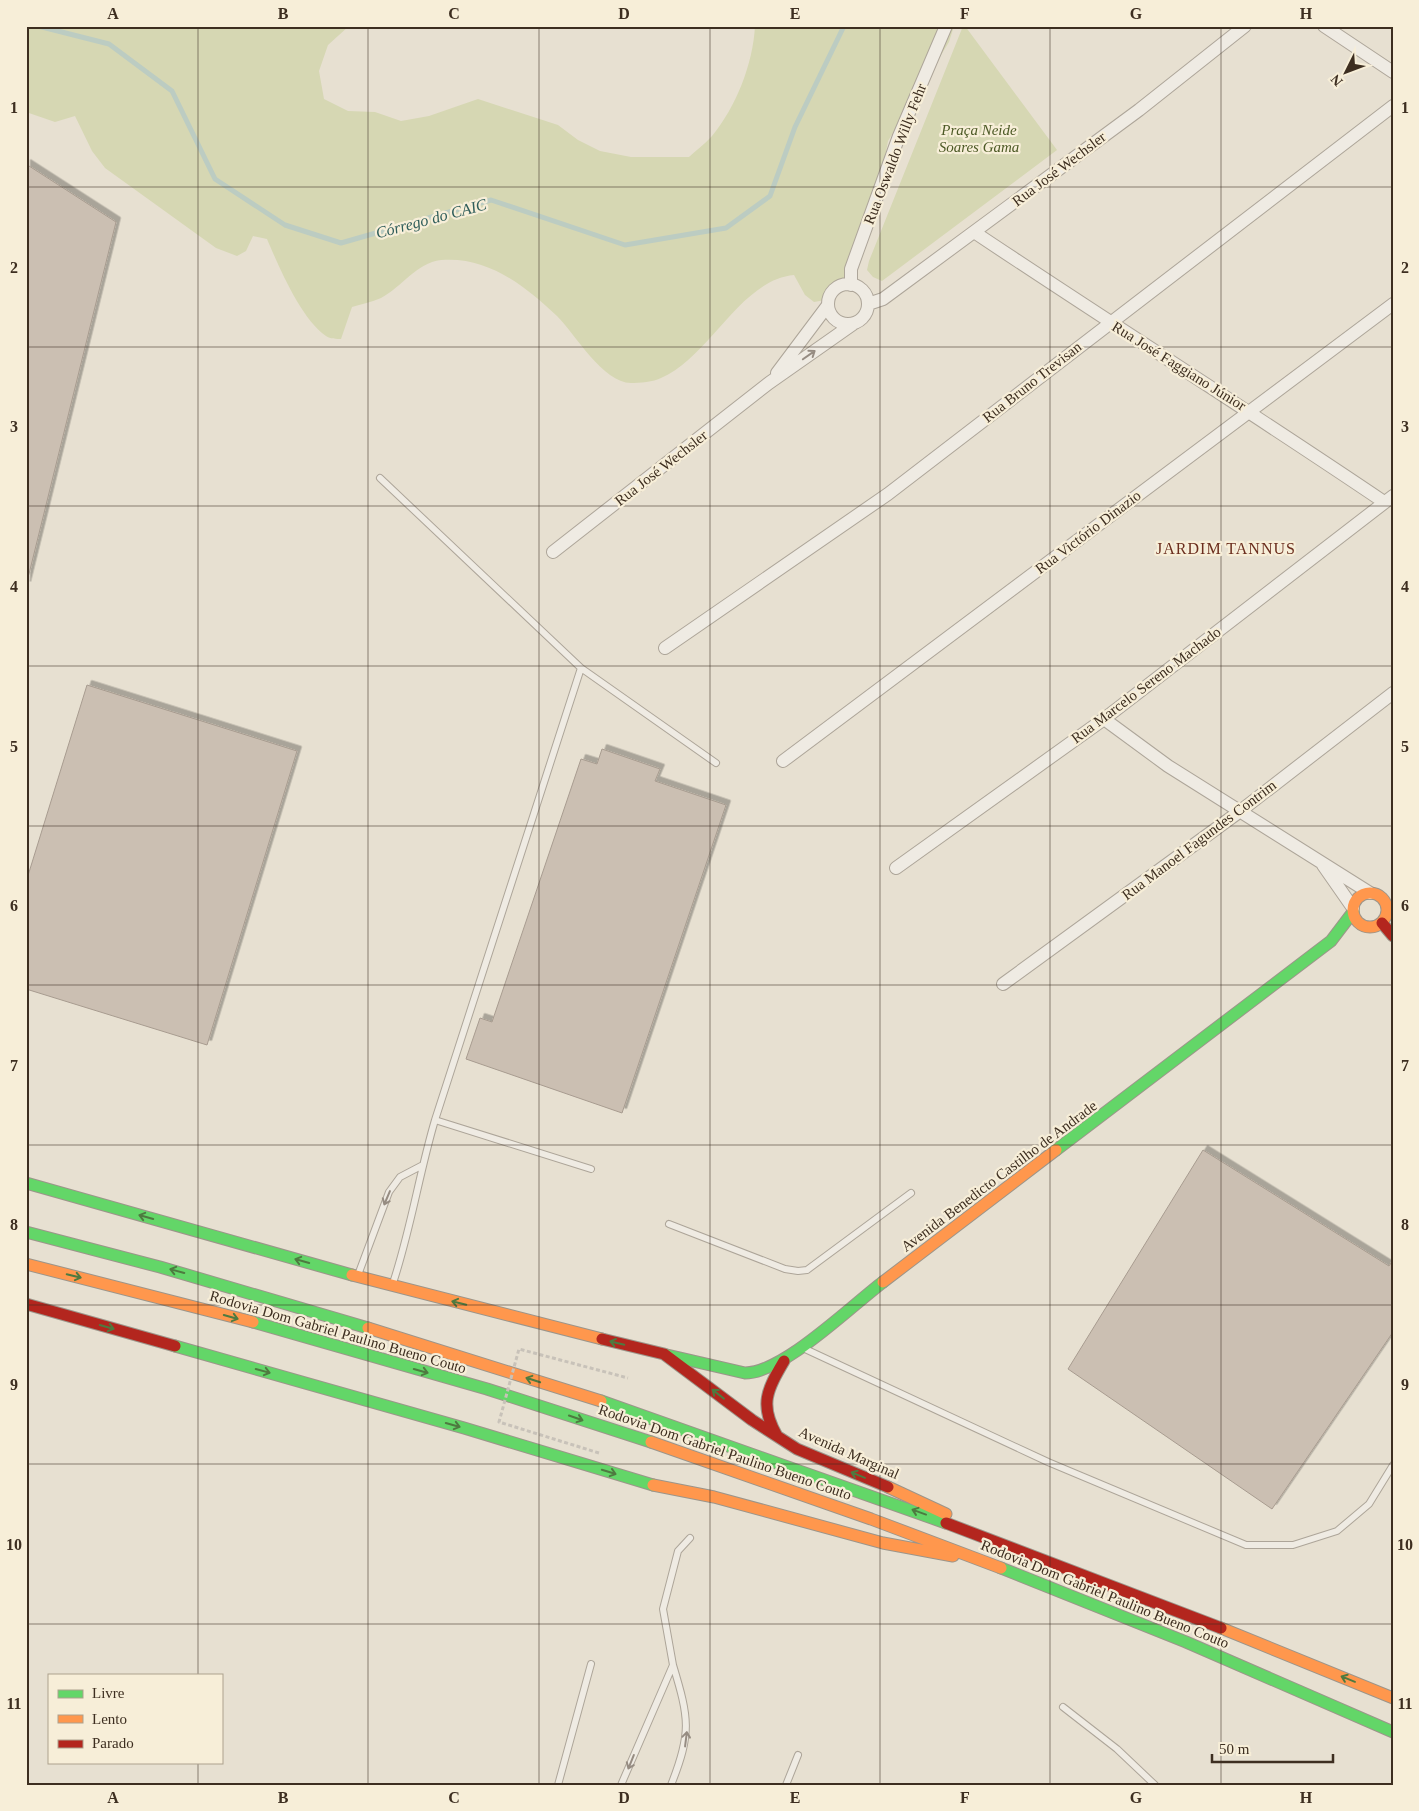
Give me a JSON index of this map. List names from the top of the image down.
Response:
{
  "streets": {
    "main road": ["Avenida Benedicto Castilho de Andrade", "Rodovia Dom Gabriel Paulino Bueno Couto", "Avenida Marginal"],
    "street": [
      "Rua Oswaldo Willy Fehr",
      "Rua José Wechsler",
      "Rua José Faggiano Júnior",
      "Rua Bruno Trevisan",
      "Rua Victório Dinazio",
      "Rua Marcelo Sereno Machado",
      "Rua Manoel Fagundes Contrim"
    ]
  },
  "crossings": [
    ["Rua Oswaldo Willy Fehr", "Rua José Wechsler"],
    ["Rua José Wechsler", "Rua José Faggiano Júnior"],
    ["Rua José Faggiano Júnior", "Rua Bruno Trevisan"],
    ["Rua José Faggiano Júnior", "Rua Victório Dinazio"],
    ["Rua José Faggiano Júnior", "Rua Marcelo Sereno Machado"],
    ["Avenida Benedicto Castilho de Andrade", "Avenida Marginal"],
    ["Rodovia Dom Gabriel Paulino Bueno Couto", "Avenida Marginal"]
  ],
  "one_way": ["Avenida Benedicto Castilho de Andrade"],
  "districts": ["JARDIM TANNUS"],
  "water": ["Córrego do CAIC"],
  "parks": ["Praça Neide Soares Gama"],
  "legend": ["Livre", "Lento", "Parado"],
  "scale_bar": "50 m",
  "north": "bottom left",
  "grid": {
    "columns": [
      "A",
      "B",
      "C",
      "D",
      "E",
      "F",
      "G",
      "H"
    ],
    "rows": [
      "1",
      "2",
      "3",
      "4",
      "5",
      "6",
      "7",
      "8",
      "9",
      "10",
      "11"
    ]
  }
}
